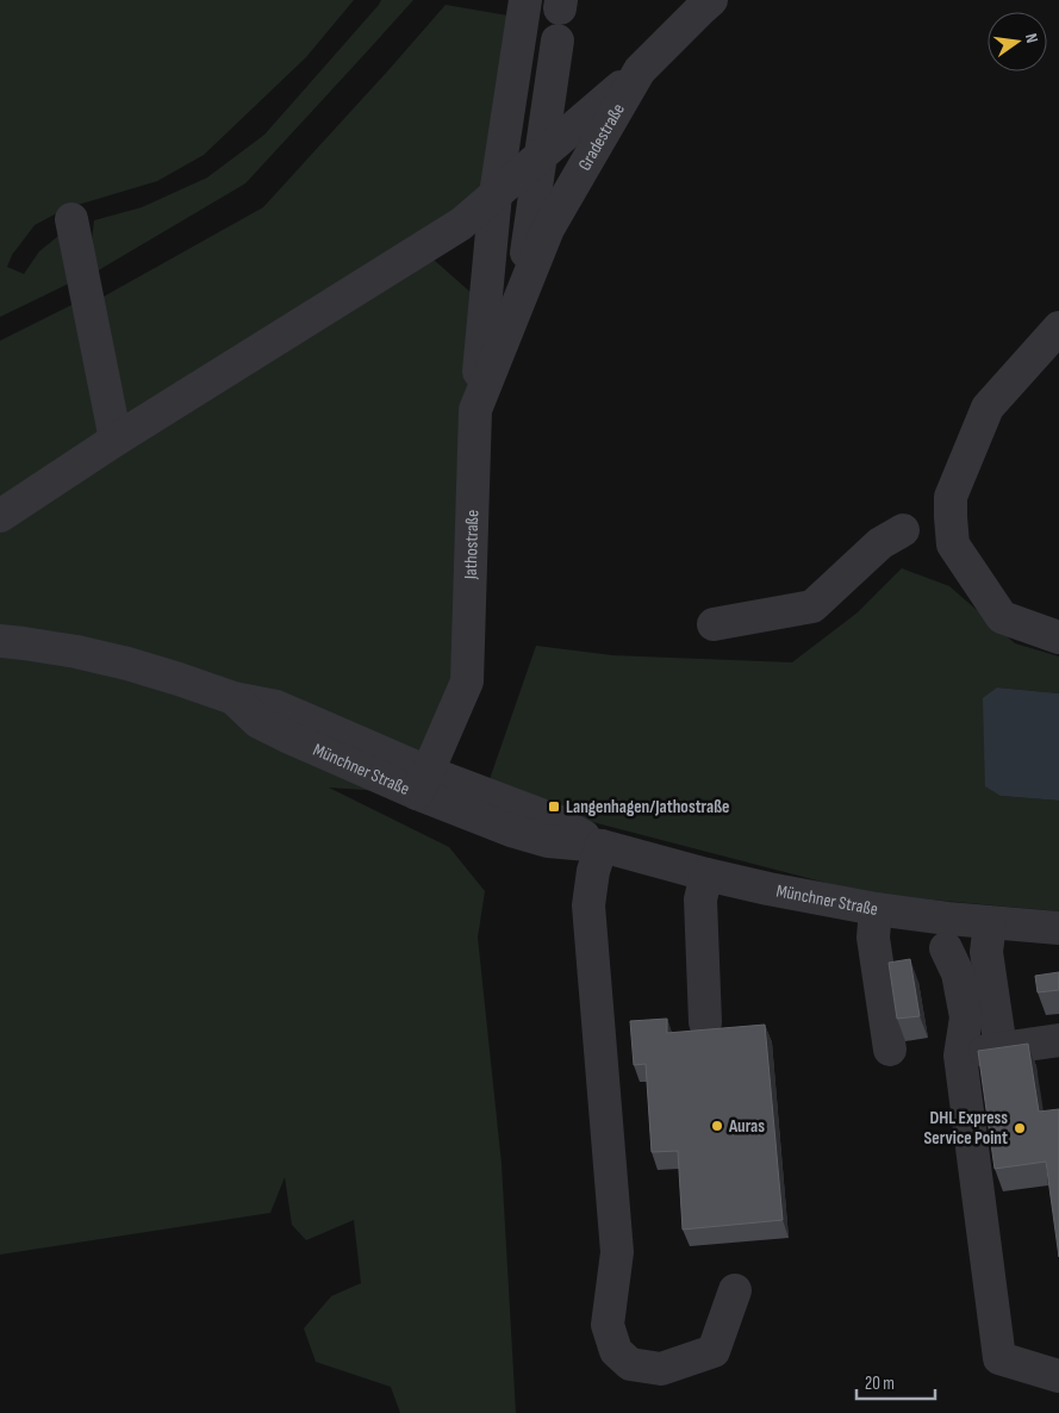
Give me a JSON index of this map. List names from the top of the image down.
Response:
{
  "streets": {
    "street": ["Gradestraße", "Jathostraße", "Münchner Straße"]
  },
  "crossings": [
    ["Gradestraße", "Jathostraße"],
    ["Jathostraße", "Münchner Straße"]
  ],
  "places": {
    "transit": ["Langenhagen/Jathostraße"],
    "other": ["Auras", "DHL Express Service Point"]
  },
  "scale_bar": "20 m",
  "north": "right"
}
